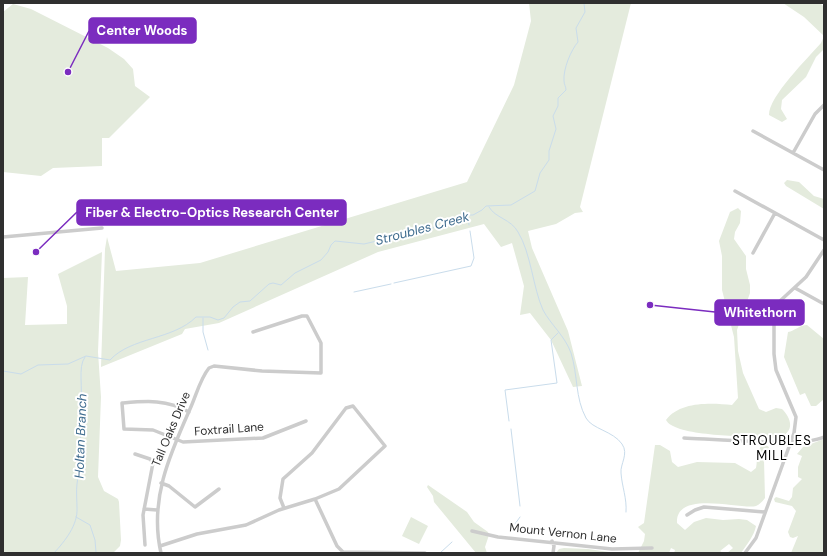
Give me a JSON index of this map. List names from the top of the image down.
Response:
{
  "streets": {
    "street": ["Tall Oaks Drive", "Foxtrail Lane", "Mount Vernon Lane"]
  },
  "crossings": [
    ["Tall Oaks Drive", "Foxtrail Lane"]
  ],
  "districts": ["STROUBLES MILL"],
  "water": ["Stroubles Creek", "Holtan Branch"],
  "places": ["Center Woods", "Fiber & Electro-Optics Research Center", "Whitethorn"]
}
